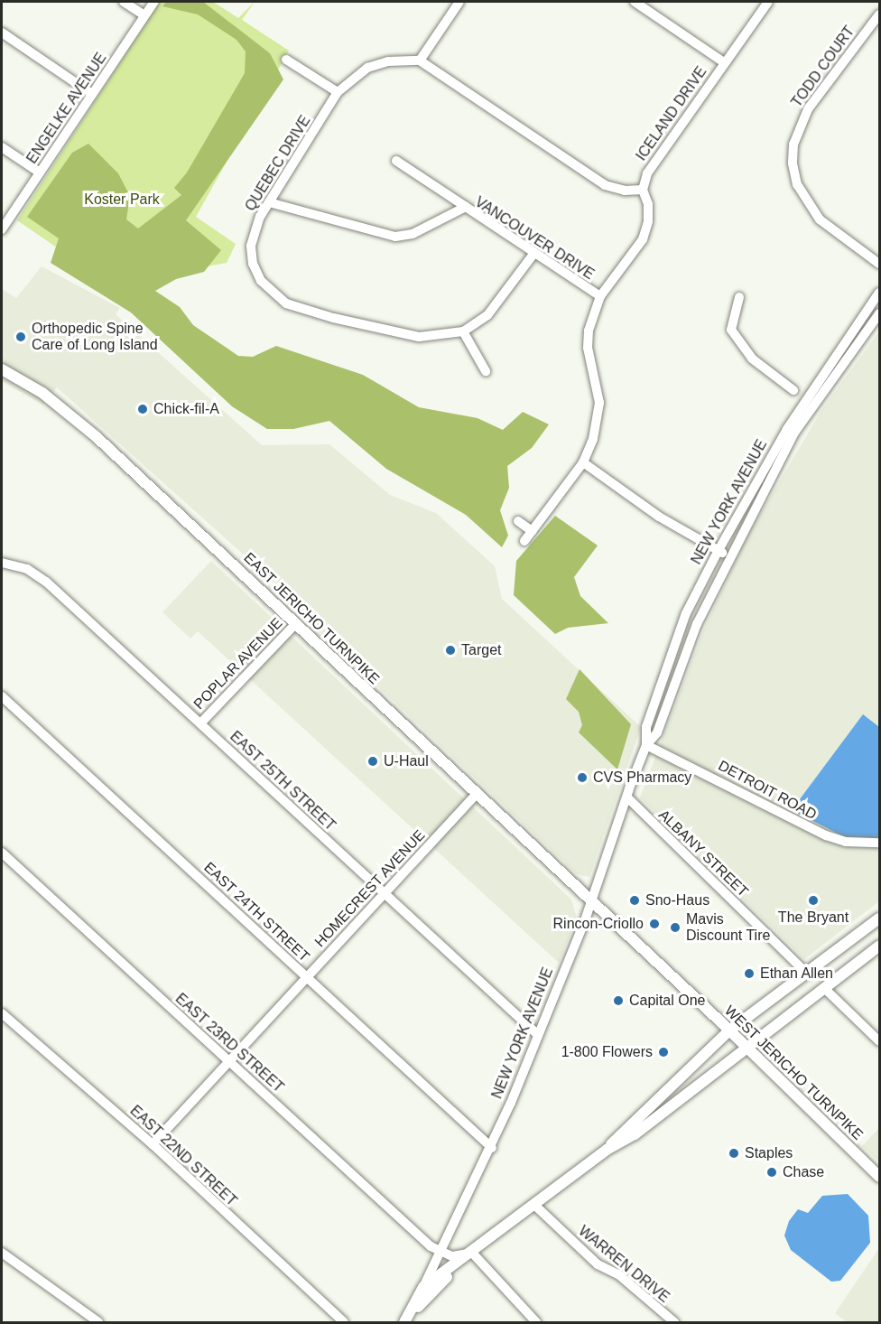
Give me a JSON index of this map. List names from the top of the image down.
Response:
{
  "streets": {
    "main road": ["NEW YORK AVENUE", "EAST JERICHO TURNPIKE", "WEST JERICHO TURNPIKE"],
    "street": [
      "TODD COURT",
      "ENGELKE AVENUE",
      "ICELAND DRIVE",
      "QUEBEC DRIVE",
      "VANCOUVER DRIVE",
      "POPLAR AVENUE",
      "EAST 25TH STREET",
      "DETROIT ROAD",
      "ALBANY STREET",
      "HOMECREST AVENUE",
      "EAST 24TH STREET",
      "EAST 23RD STREET",
      "EAST 22ND STREET",
      "WARREN DRIVE"
    ]
  },
  "crossings": [
    ["QUEBEC DRIVE", "VANCOUVER DRIVE"],
    ["NEW YORK AVENUE", "EAST JERICHO TURNPIKE"],
    ["NEW YORK AVENUE", "EAST 25TH STREET"],
    ["NEW YORK AVENUE", "DETROIT ROAD"],
    ["NEW YORK AVENUE", "ALBANY STREET"],
    ["NEW YORK AVENUE", "EAST 24TH STREET"],
    ["NEW YORK AVENUE", "EAST 23RD STREET"],
    ["NEW YORK AVENUE", "WEST JERICHO TURNPIKE"],
    ["EAST JERICHO TURNPIKE", "POPLAR AVENUE"],
    ["EAST JERICHO TURNPIKE", "HOMECREST AVENUE"],
    ["EAST JERICHO TURNPIKE", "WEST JERICHO TURNPIKE"],
    ["POPLAR AVENUE", "EAST 25TH STREET"],
    ["EAST 25TH STREET", "HOMECREST AVENUE"],
    ["HOMECREST AVENUE", "EAST 24TH STREET"],
    ["HOMECREST AVENUE", "EAST 23RD STREET"],
    ["HOMECREST AVENUE", "EAST 22ND STREET"]
  ],
  "parks": ["Koster Park"],
  "places": [
    "Orthopedic Spine Care of Long Island",
    "Chick-fil-A",
    "Target",
    "U-Haul",
    "CVS Pharmacy",
    "Sno-Haus",
    "The Bryant",
    "Rincon-Criollo",
    "Mavis Discount Tire",
    "Ethan Allen",
    "Capital One",
    "1-800 Flowers",
    "Staples",
    "Chase"
  ]
}
